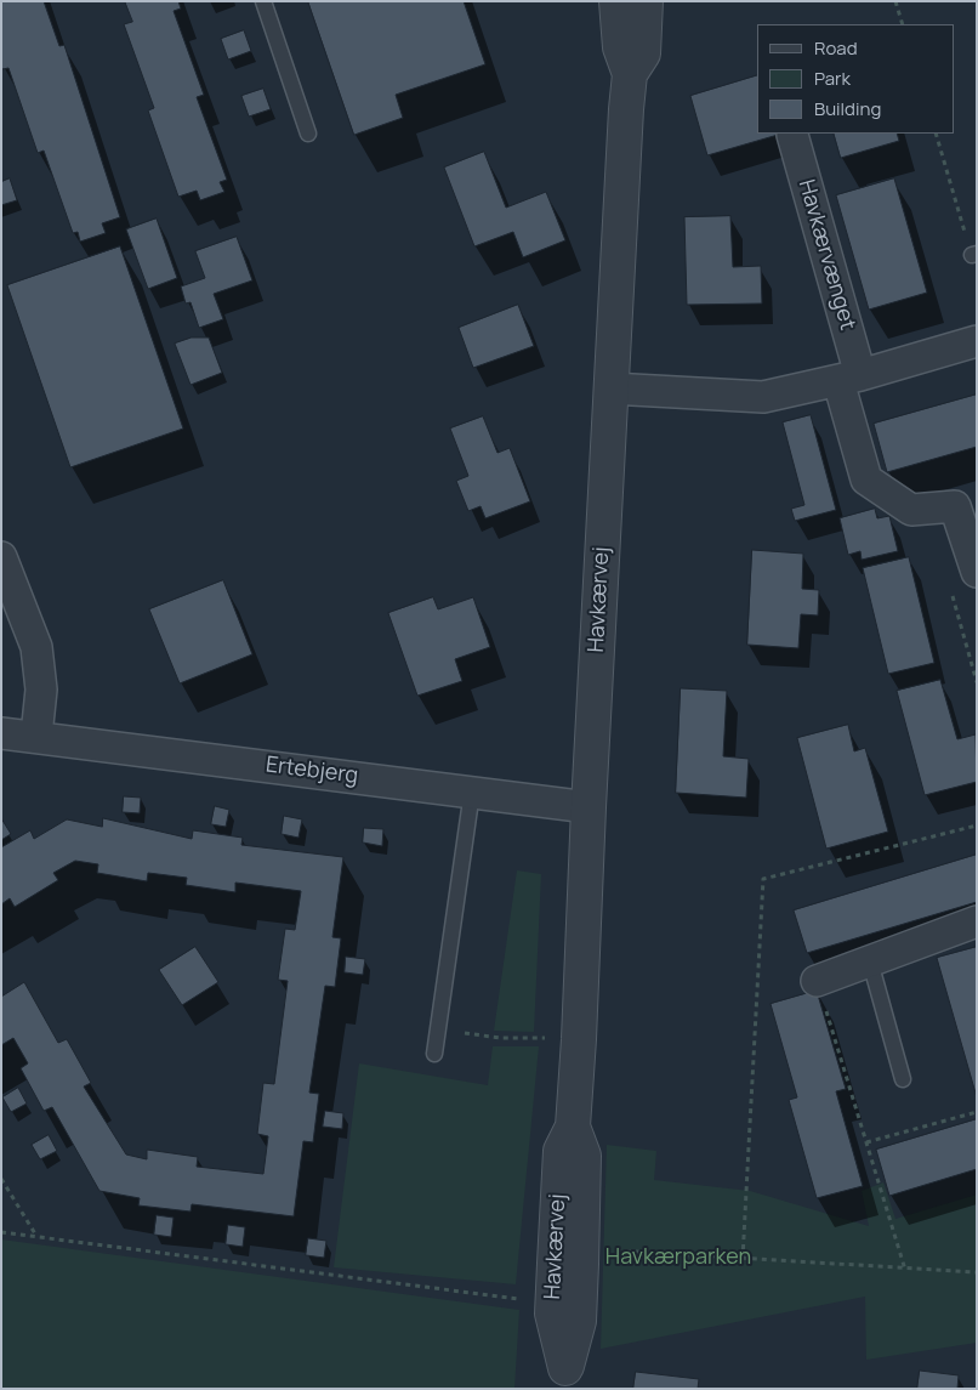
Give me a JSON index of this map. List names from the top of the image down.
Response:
{
  "streets": {
    "street": ["Havkærvænget", "Havkærvej", "Ertebjerg"]
  },
  "crossings": [
    ["Havkærvej", "Ertebjerg"]
  ],
  "parks": ["Havkærparken"],
  "legend": ["Road", "Park", "Building"]
}
